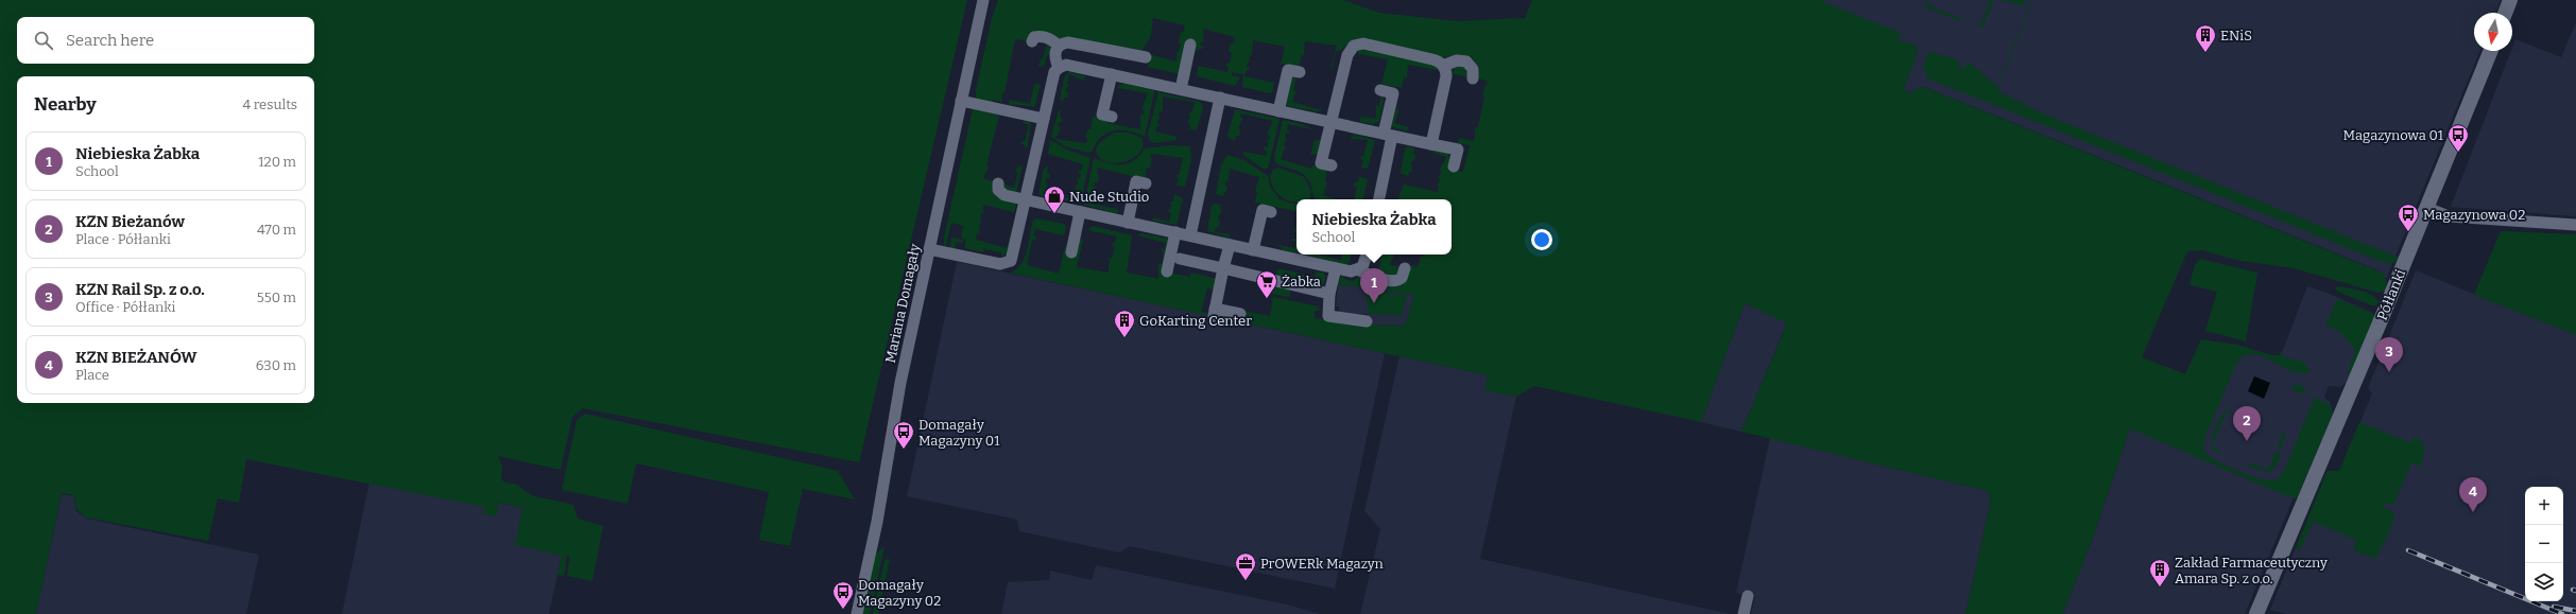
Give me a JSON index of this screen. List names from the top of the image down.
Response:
{
  "streets": {
    "street": ["Półłanki", "Mariana Domagały"]
  },
  "places": {
    "building": ["ENiS", "GoKarting Center", "Zakład Farmaceutyczny Amara Sp. z o.o."],
    "bus stop": [
      "Magazynowa 01",
      "Magazynowa 02",
      "Domagały Magazyny 01",
      "Domagały Magazyny 02"
    ],
    "shop": ["Nude Studio"],
    "supermarket": ["Żabka"],
    "office": ["PrOWERk Magazyn"]
  },
  "north": "bottom",
  "page": {
    "search": "Search here",
    "heading": ["Nearby", "4 results"],
    "list": [
      {
        "mark": "1",
        "name": "Niebieska Żabka",
        "note": "School",
        "value": "120 m"
      },
      {
        "mark": "2",
        "name": "KZN Bieżanów",
        "note": "Place · Półłanki",
        "value": "470 m"
      },
      {
        "mark": "3",
        "name": "KZN Rail Sp. z o.o.",
        "note": "Office · Półłanki",
        "value": "550 m"
      },
      {
        "mark": "4",
        "name": "KZN BIEŻANÓW",
        "note": "Place",
        "value": "630 m"
      }
    ],
    "popup": ["Niebieska Żabka", "School"],
    "pins": [
      "1",
      "3",
      "2",
      "4"
    ],
    "map_buttons": ["+", "−"]
  }
}
